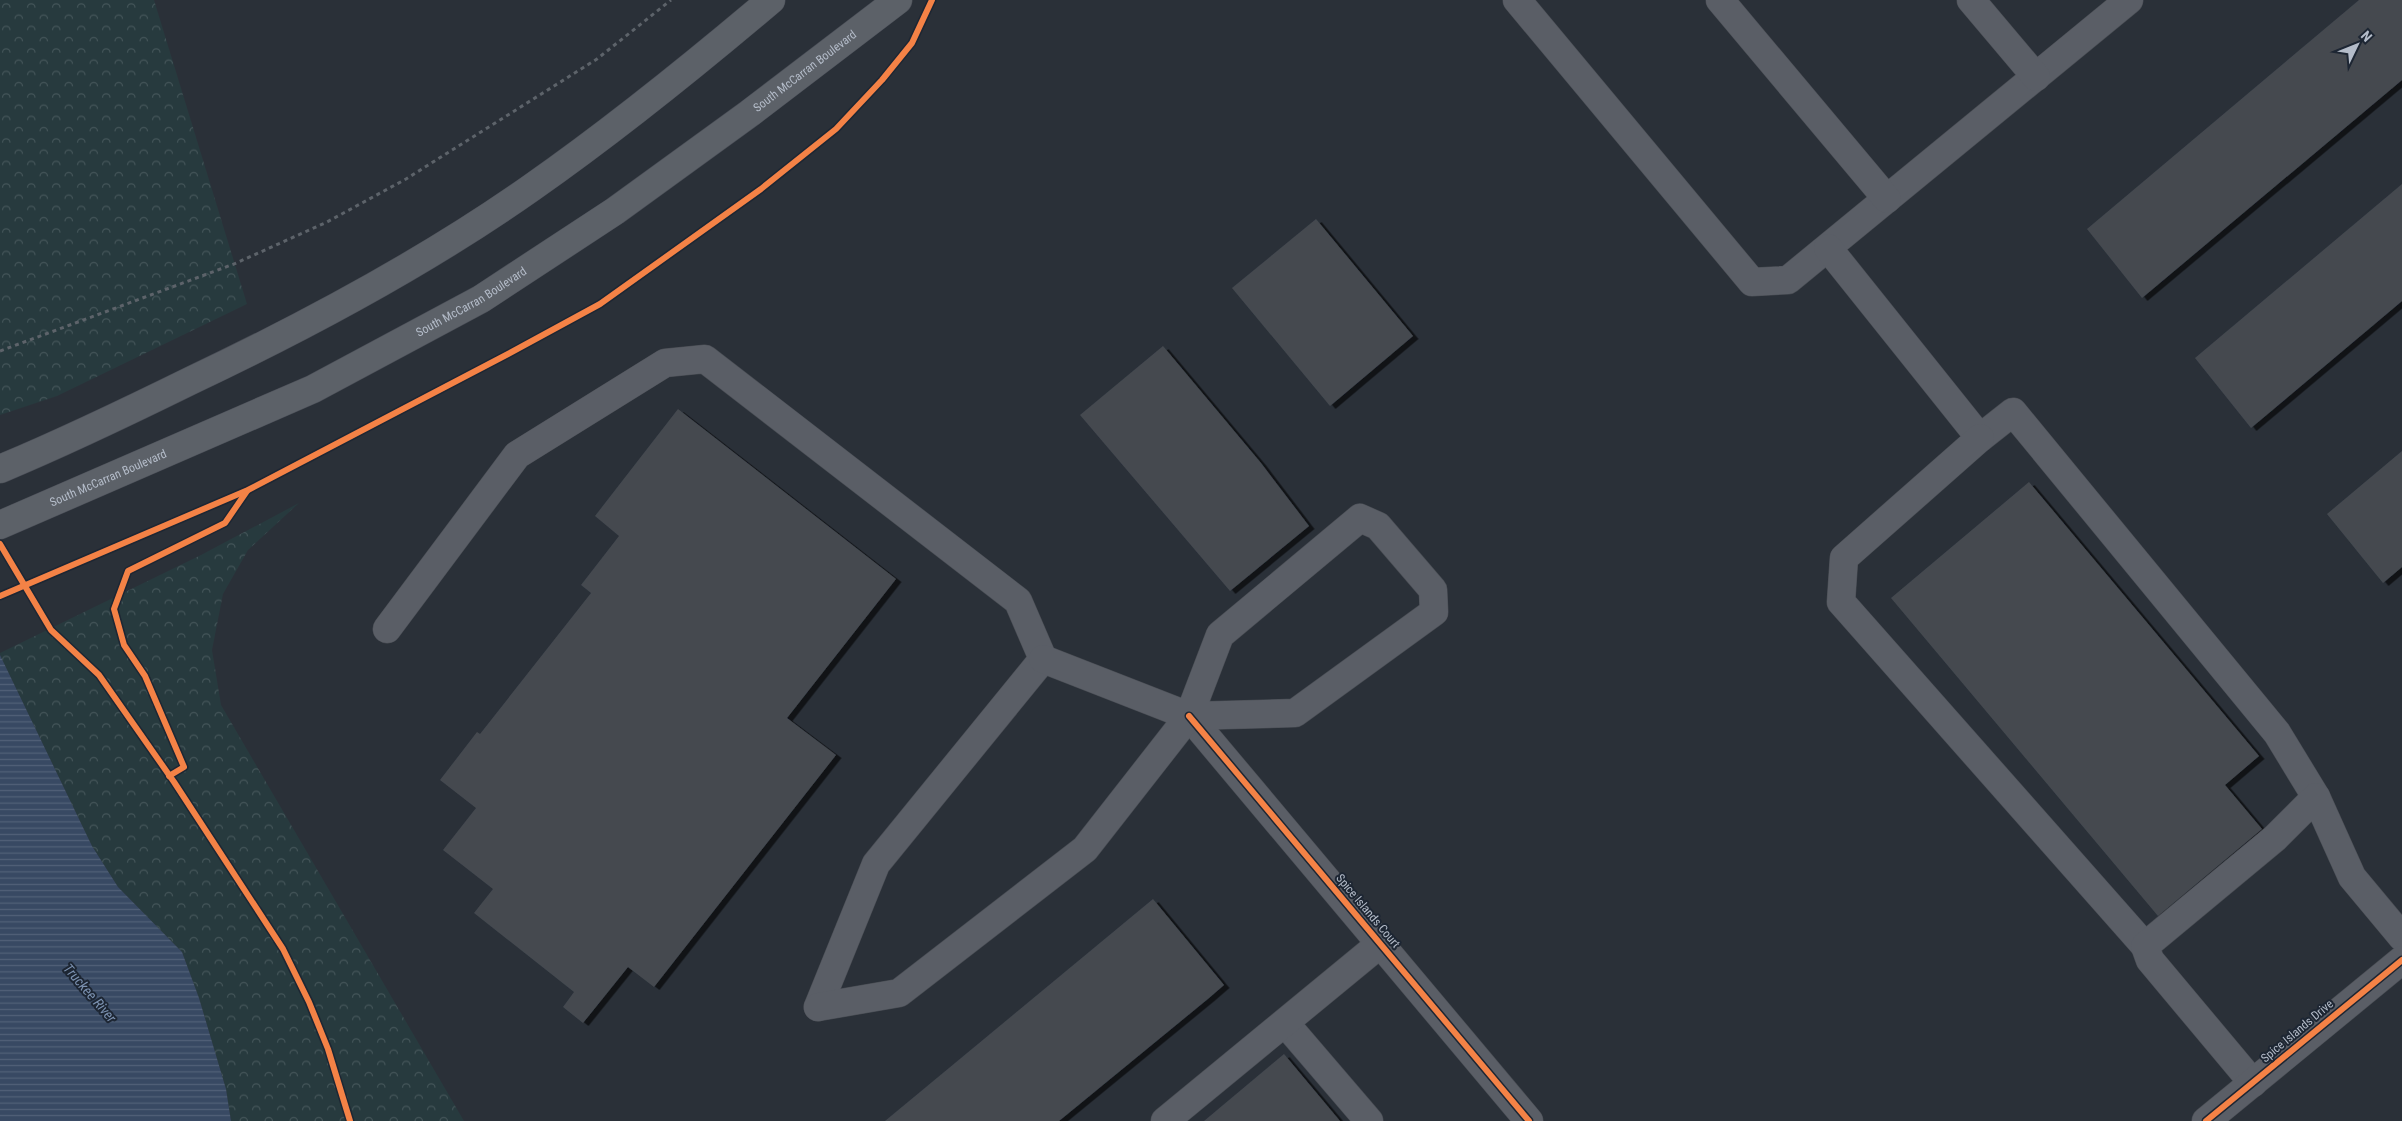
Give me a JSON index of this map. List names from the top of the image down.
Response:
{
  "streets": {
    "main road": ["South McCarran Boulevard"],
    "street": ["Spice Islands Court", "Spice Islands Drive"]
  },
  "water": ["Truckee River"],
  "north": "top right"
}
